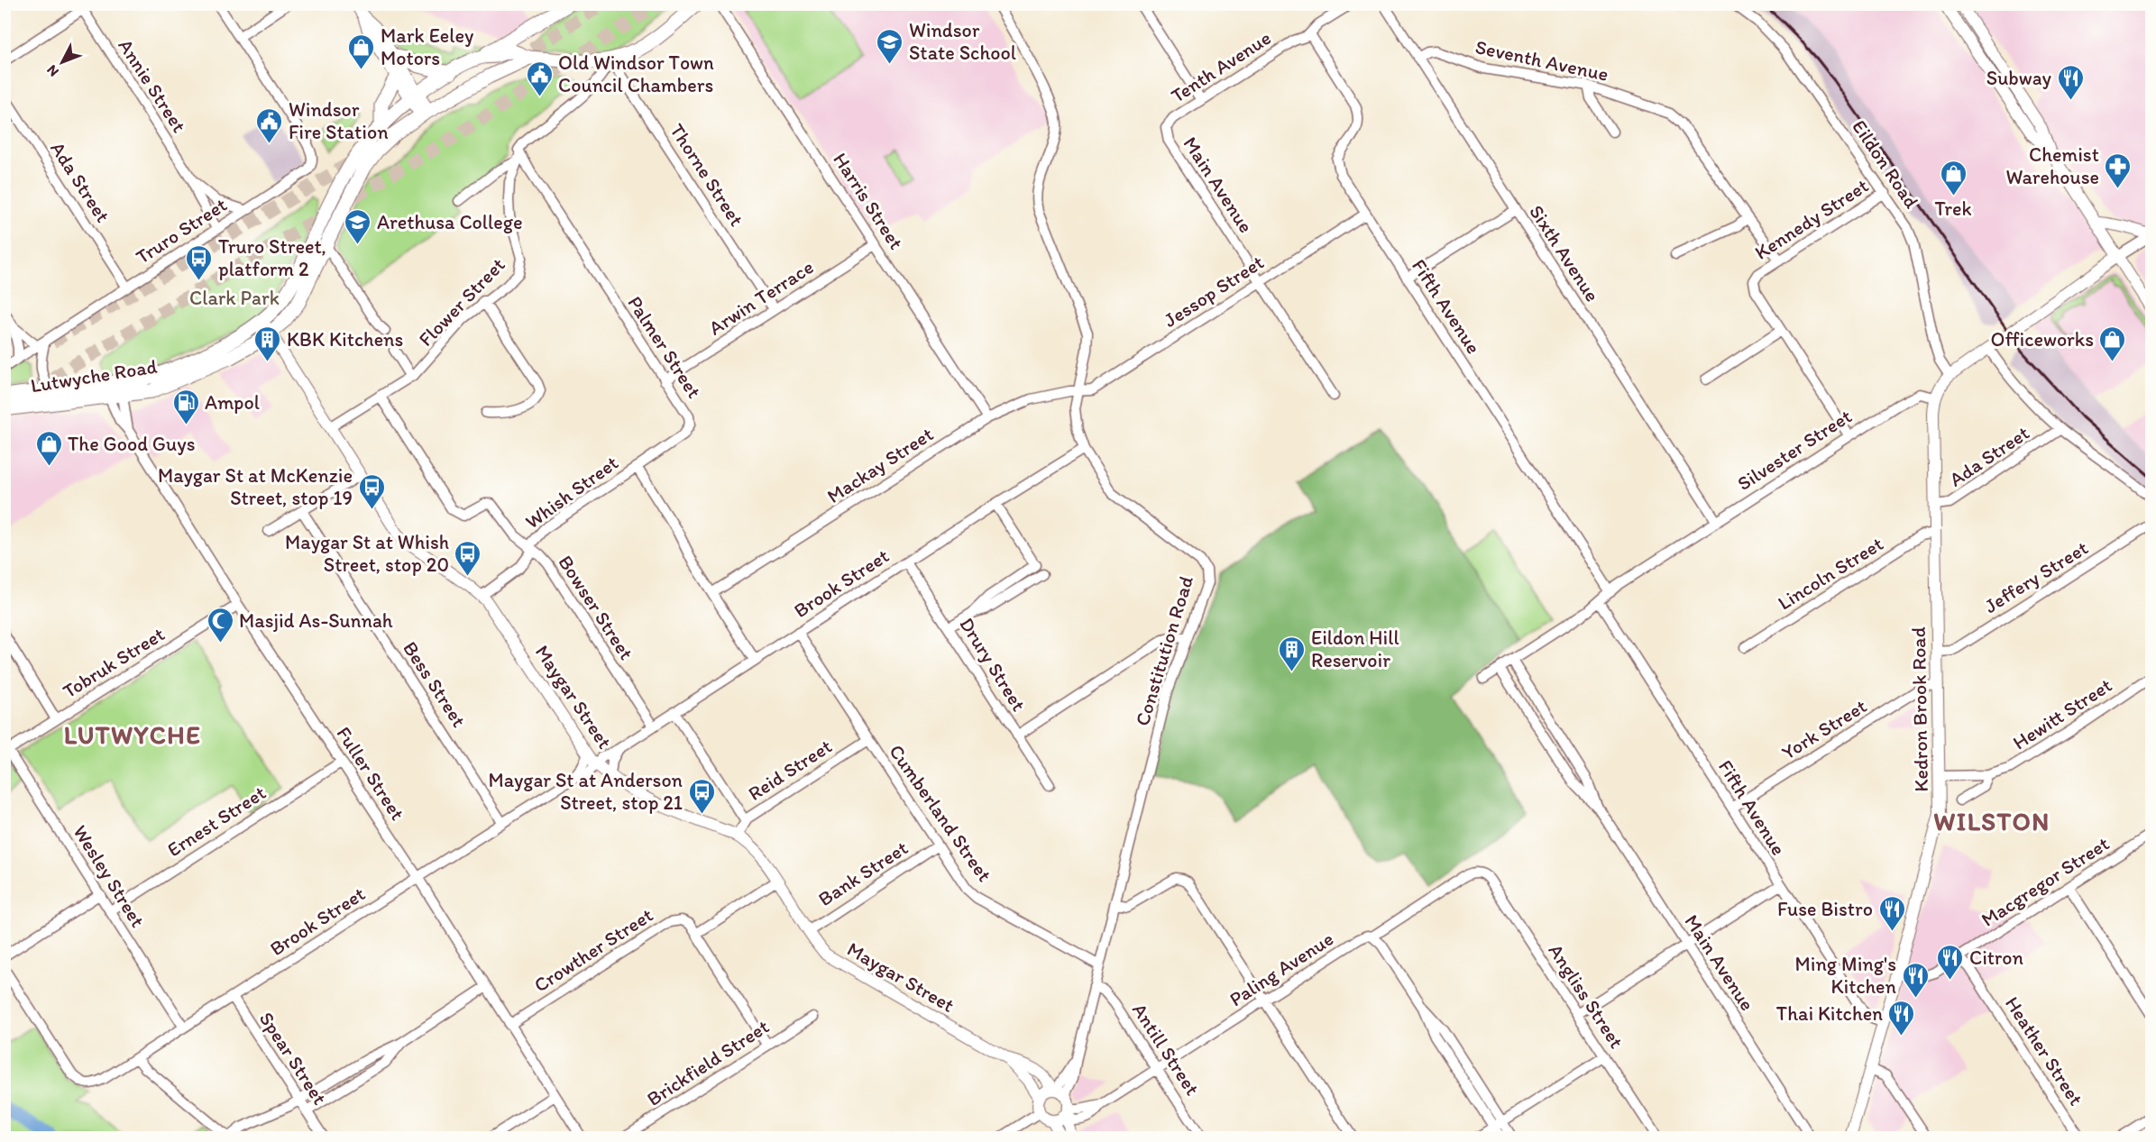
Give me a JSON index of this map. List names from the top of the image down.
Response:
{
  "streets": {
    "highway": ["Lutwyche Road"],
    "main road": ["Maygar Street", "Kedron Brook Road"],
    "street": [
      "Seventh Avenue",
      "Tenth Avenue",
      "Annie Street",
      "Eildon Road",
      "Thorne Street",
      "Ada Street",
      "Main Avenue",
      "Harris Street",
      "Kennedy Street",
      "Truro Street",
      "Sixth Avenue",
      "Jessop Street",
      "Arwin Terrace",
      "Flower Street",
      "Fifth Avenue",
      "Palmer Street",
      "Silvester Street",
      "Mackay Street",
      "Whish Street",
      "Lincoln Street",
      "Jeffery Street",
      "Brook Street",
      "Bowser Street",
      "Constitution Road",
      "Tobruk Street",
      "Drury Street",
      "Bess Street",
      "Hewitt Street",
      "York Street",
      "Reid Street",
      "Fuller Street",
      "Cumberland Street",
      "Ernest Street",
      "Bank Street",
      "Wesley Street",
      "Macgregor Street",
      "Crowther Street",
      "Paling Avenue",
      "Angliss Street",
      "Antill Street",
      "Heather Street",
      "Spear Street",
      "Brickfield Street"
    ]
  },
  "crossings": [
    ["Seventh Avenue", "Kennedy Street"],
    ["Seventh Avenue", "Sixth Avenue"],
    ["Tenth Avenue", "Main Avenue"],
    ["Tenth Avenue", "Fifth Avenue"],
    ["Annie Street", "Truro Street"],
    ["Eildon Road", "Kennedy Street"],
    ["Thorne Street", "Arwin Terrace"],
    ["Thorne Street", "Lutwyche Road"],
    ["Ada Street", "Truro Street"],
    ["Ada Street", "Kedron Brook Road"],
    ["Main Avenue", "Jessop Street"],
    ["Main Avenue", "Silvester Street"],
    ["Harris Street", "Arwin Terrace"],
    ["Harris Street", "Mackay Street"],
    ["Sixth Avenue", "Silvester Street"],
    ["Jessop Street", "Fifth Avenue"],
    ["Jessop Street", "Mackay Street"],
    ["Jessop Street", "Constitution Road"],
    ["Arwin Terrace", "Palmer Street"],
    ["Flower Street", "Palmer Street"],
    ["Flower Street", "Bowser Street"],
    ["Flower Street", "Maygar Street"],
    ["Fifth Avenue", "Silvester Street"],
    ["Fifth Avenue", "Kedron Brook Road"],
    ["Fifth Avenue", "York Street"],
    ["Palmer Street", "Whish Street"],
    ["Lutwyche Road", "Maygar Street"],
    ["Lutwyche Road", "Fuller Street"],
    ["Silvester Street", "Kedron Brook Road"],
    ["Mackay Street", "Constitution Road"],
    ["Whish Street", "Bowser Street"],
    ["Whish Street", "Maygar Street"],
    ["Lincoln Street", "Kedron Brook Road"],
    ["Jeffery Street", "Kedron Brook Road"],
    ["Brook Street", "Bowser Street"],
    ["Brook Street", "Constitution Road"],
    ["Brook Street", "Drury Street"],
    ["Brook Street", "Bess Street"],
    ["Brook Street", "Maygar Street"],
    ["Brook Street", "Fuller Street"],
    ["Brook Street", "Cumberland Street"],
    ["Brook Street", "Wesley Street"],
    ["Brook Street", "Spear Street"],
    ["Constitution Road", "Maygar Street"],
    ["Constitution Road", "Cumberland Street"],
    ["Constitution Road", "Paling Avenue"],
    ["Constitution Road", "Antill Street"],
    ["Tobruk Street", "Fuller Street"],
    ["Tobruk Street", "Wesley Street"],
    ["Maygar Street", "Reid Street"],
    ["Maygar Street", "Bank Street"],
    ["Maygar Street", "Paling Avenue"],
    ["Kedron Brook Road", "Hewitt Street"],
    ["Kedron Brook Road", "York Street"],
    ["Kedron Brook Road", "Macgregor Street"],
    ["Reid Street", "Cumberland Street"],
    ["Fuller Street", "Ernest Street"],
    ["Fuller Street", "Crowther Street"],
    ["Cumberland Street", "Bank Street"],
    ["Ernest Street", "Wesley Street"],
    ["Macgregor Street", "Heather Street"],
    ["Paling Avenue", "Angliss Street"],
    ["Paling Avenue", "Antill Street"]
  ],
  "districts": ["LUTWYCHE", "WILSTON"],
  "parks": ["Clark Park"],
  "places": {
    "school or university": ["Windsor State School", "Arethusa College"],
    "shop": [
      "Mark Eeley Motors",
      "Trek",
      "Officeworks",
      "The Good Guys"
    ],
    "public building": ["Old Windsor Town Council Chambers", "Windsor Fire Station"],
    "restaurant": [
      "Subway",
      "Fuse Bistro",
      "Citron",
      "Ming Ming's Kitchen",
      "Thai Kitchen"
    ],
    "pharmacy": ["Chemist Warehouse"],
    "bus stop": [
      "Truro Street, platform 2",
      "Maygar St at McKenzie Street, stop 19",
      "Maygar St at Whish Street, stop 20",
      "Maygar St at Anderson Street, stop 21"
    ],
    "building": ["KBK Kitchens", "Eildon Hill Reservoir"],
    "fuel station": ["Ampol"],
    "mosque": ["Masjid As-Sunnah"]
  },
  "north": "bottom left"
}
